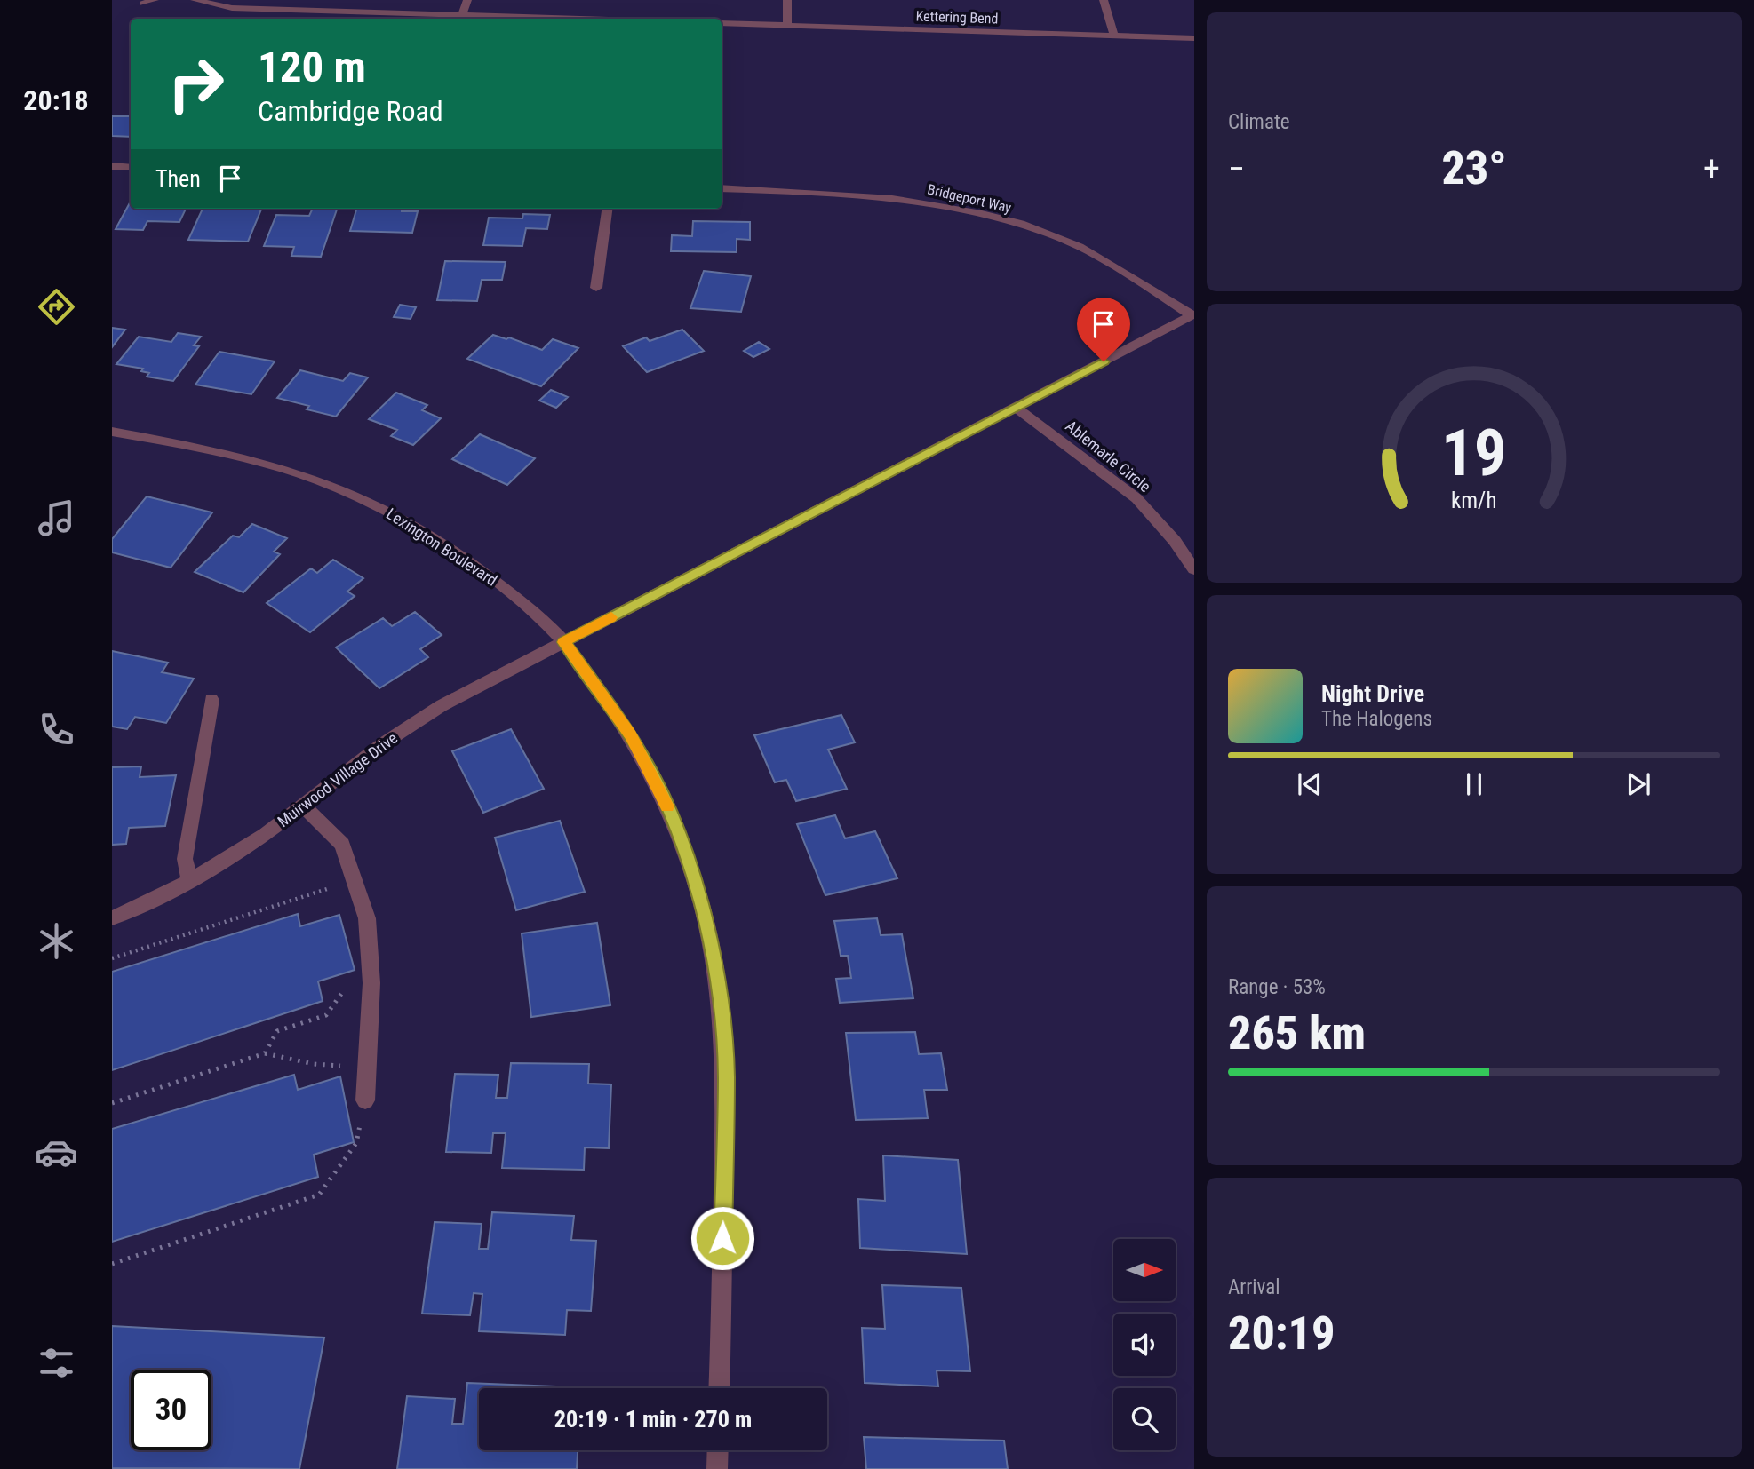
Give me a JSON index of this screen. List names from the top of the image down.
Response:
{
  "streets": {
    "street": [
      "Kettering Bend",
      "Bridgeport Way",
      "Ablemarle Circle",
      "Lexington Boulevard",
      "Muirwood Village Drive"
    ]
  },
  "crossings": [
    ["Bridgeport Way", "Muirwood Village Drive"],
    ["Ablemarle Circle", "Muirwood Village Drive"],
    ["Lexington Boulevard", "Muirwood Village Drive"]
  ],
  "north": "right",
  "page": {
    "tabs": "20:18",
    "tile": [
      "Climate",
      ["Range · 53%", "265 km"],
      ["Arrival", "20:19"]
    ],
    "turn": ["120 m", "Cambridge Road"],
    "heat": ["−", "23°", "+"],
    "then": "Then",
    "song": ["Night Drive", "The Halogens"],
    "limit": "30",
    "trip": "20:19 · 1 min · 270 m",
    "gauge": ["19", "km/h"]
  }
}
